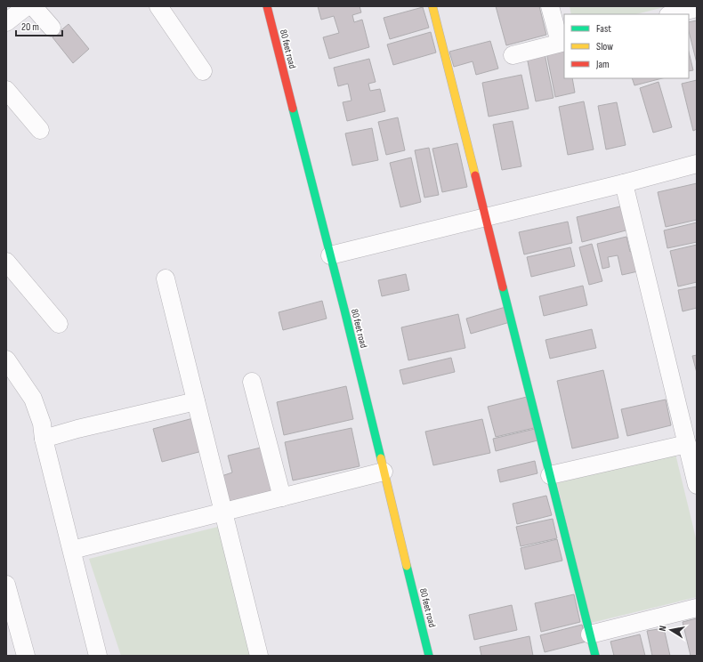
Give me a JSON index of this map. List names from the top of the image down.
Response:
{
  "streets": {
    "street": ["80 feet road"]
  },
  "legend": ["Fast", "Slow", "Jam"],
  "scale_bar": "20 m",
  "north": "left"
}
